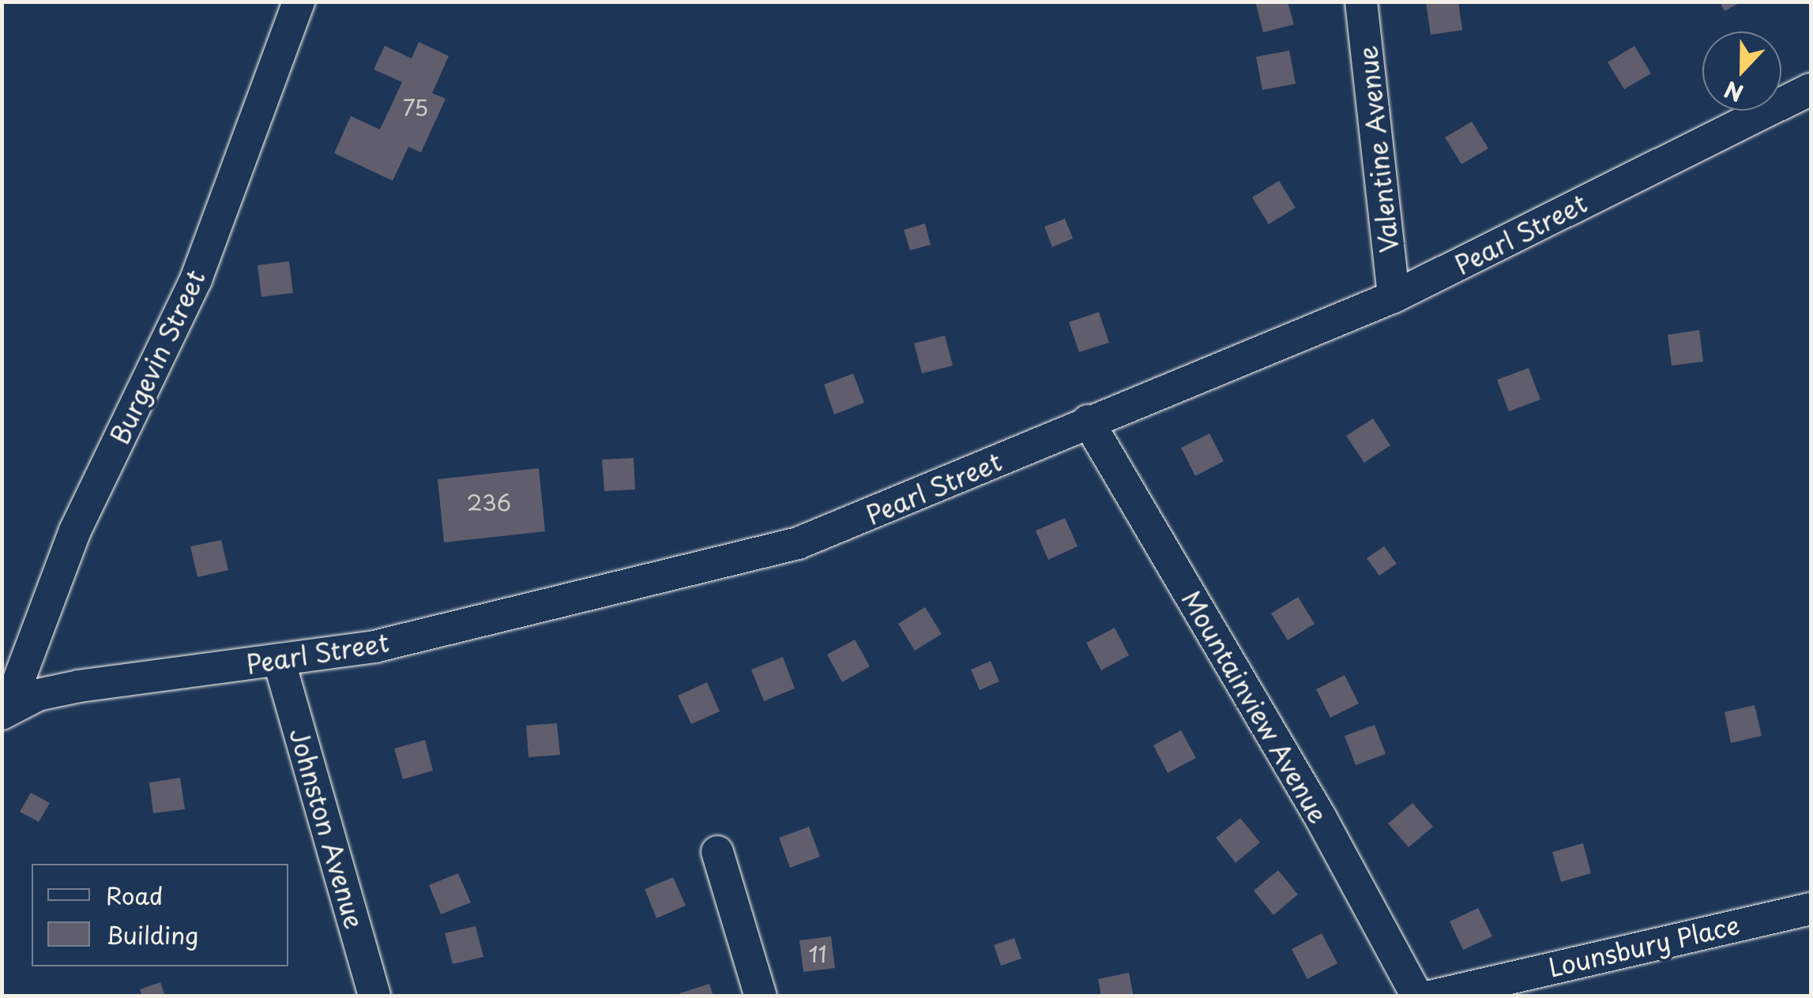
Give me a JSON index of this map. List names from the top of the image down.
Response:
{
  "streets": {
    "street": [
      "Valentine Avenue",
      "Pearl Street",
      "Burgevin Street",
      "Mountainview Avenue",
      "Johnston Avenue",
      "Lounsbury Place"
    ]
  },
  "crossings": [
    ["Valentine Avenue", "Pearl Street"],
    ["Pearl Street", "Burgevin Street"],
    ["Pearl Street", "Mountainview Avenue"],
    ["Pearl Street", "Johnston Avenue"]
  ],
  "house_numbers": ["75", "236", "11"],
  "legend": ["Road", "Building"],
  "north": "bottom"
}
